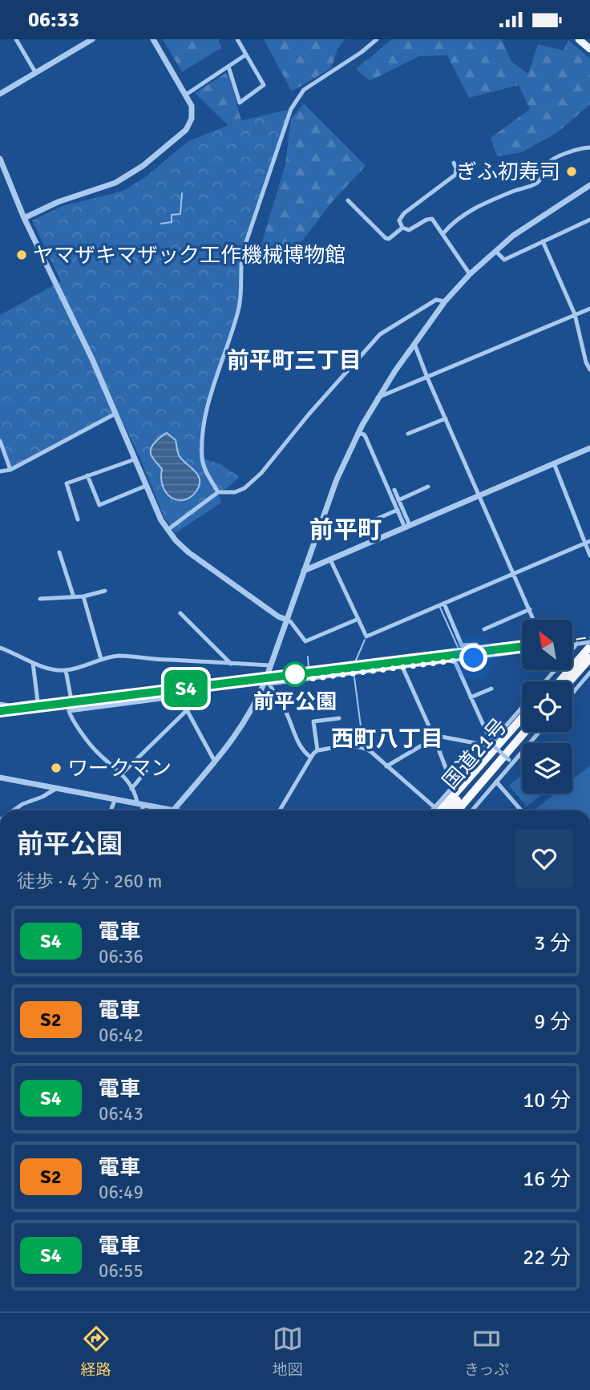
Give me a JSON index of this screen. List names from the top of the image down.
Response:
{
  "streets": {
    "highway": ["国道21号"]
  },
  "districts": ["前平町三丁目", "前平町", "西町八丁目"],
  "places": [
    "ぎふ初寿司",
    "ヤマザキマザック工作機械博物館",
    "前平公園",
    "ワークマン"
  ],
  "north": "top left",
  "page": {
    "status": "06:33",
    "on_map": "S4",
    "heading": ["前平公園", "徒歩 · 4 分 · 260 m"],
    "list": [
      {
        "mark": "S4",
        "name": "電車",
        "note": "06:36",
        "value": "3 分"
      },
      {
        "mark": "S2",
        "name": "電車",
        "note": "06:42",
        "value": "9 分"
      },
      {
        "mark": "S4",
        "name": "電車",
        "note": "06:43",
        "value": "10 分"
      },
      {
        "mark": "S2",
        "name": "電車",
        "note": "06:49",
        "value": "16 分"
      },
      {
        "mark": "S4",
        "name": "電車",
        "note": "06:55",
        "value": "22 分"
      }
    ],
    "tabs": ["経路", "地図", "きっぷ"]
  }
}
